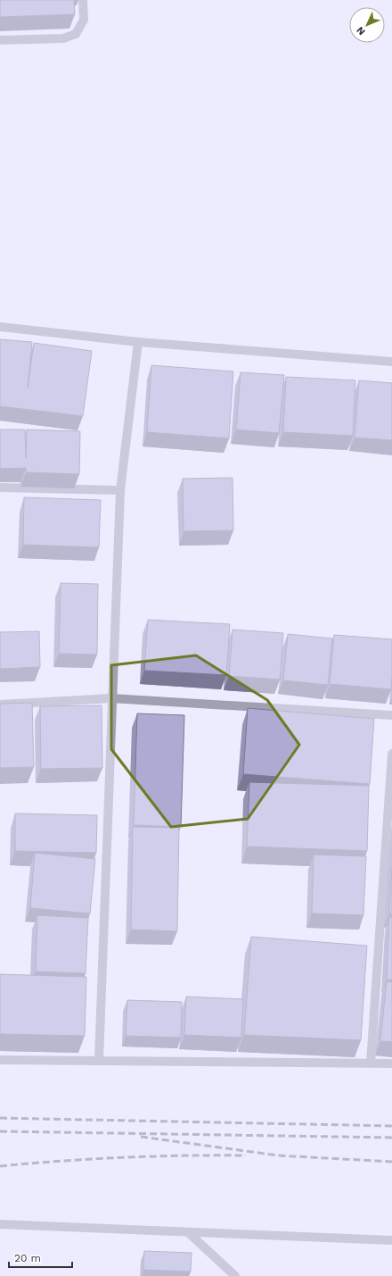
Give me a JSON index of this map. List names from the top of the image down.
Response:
{
  "scale_bar": "20 m",
  "north": "bottom left"
}
